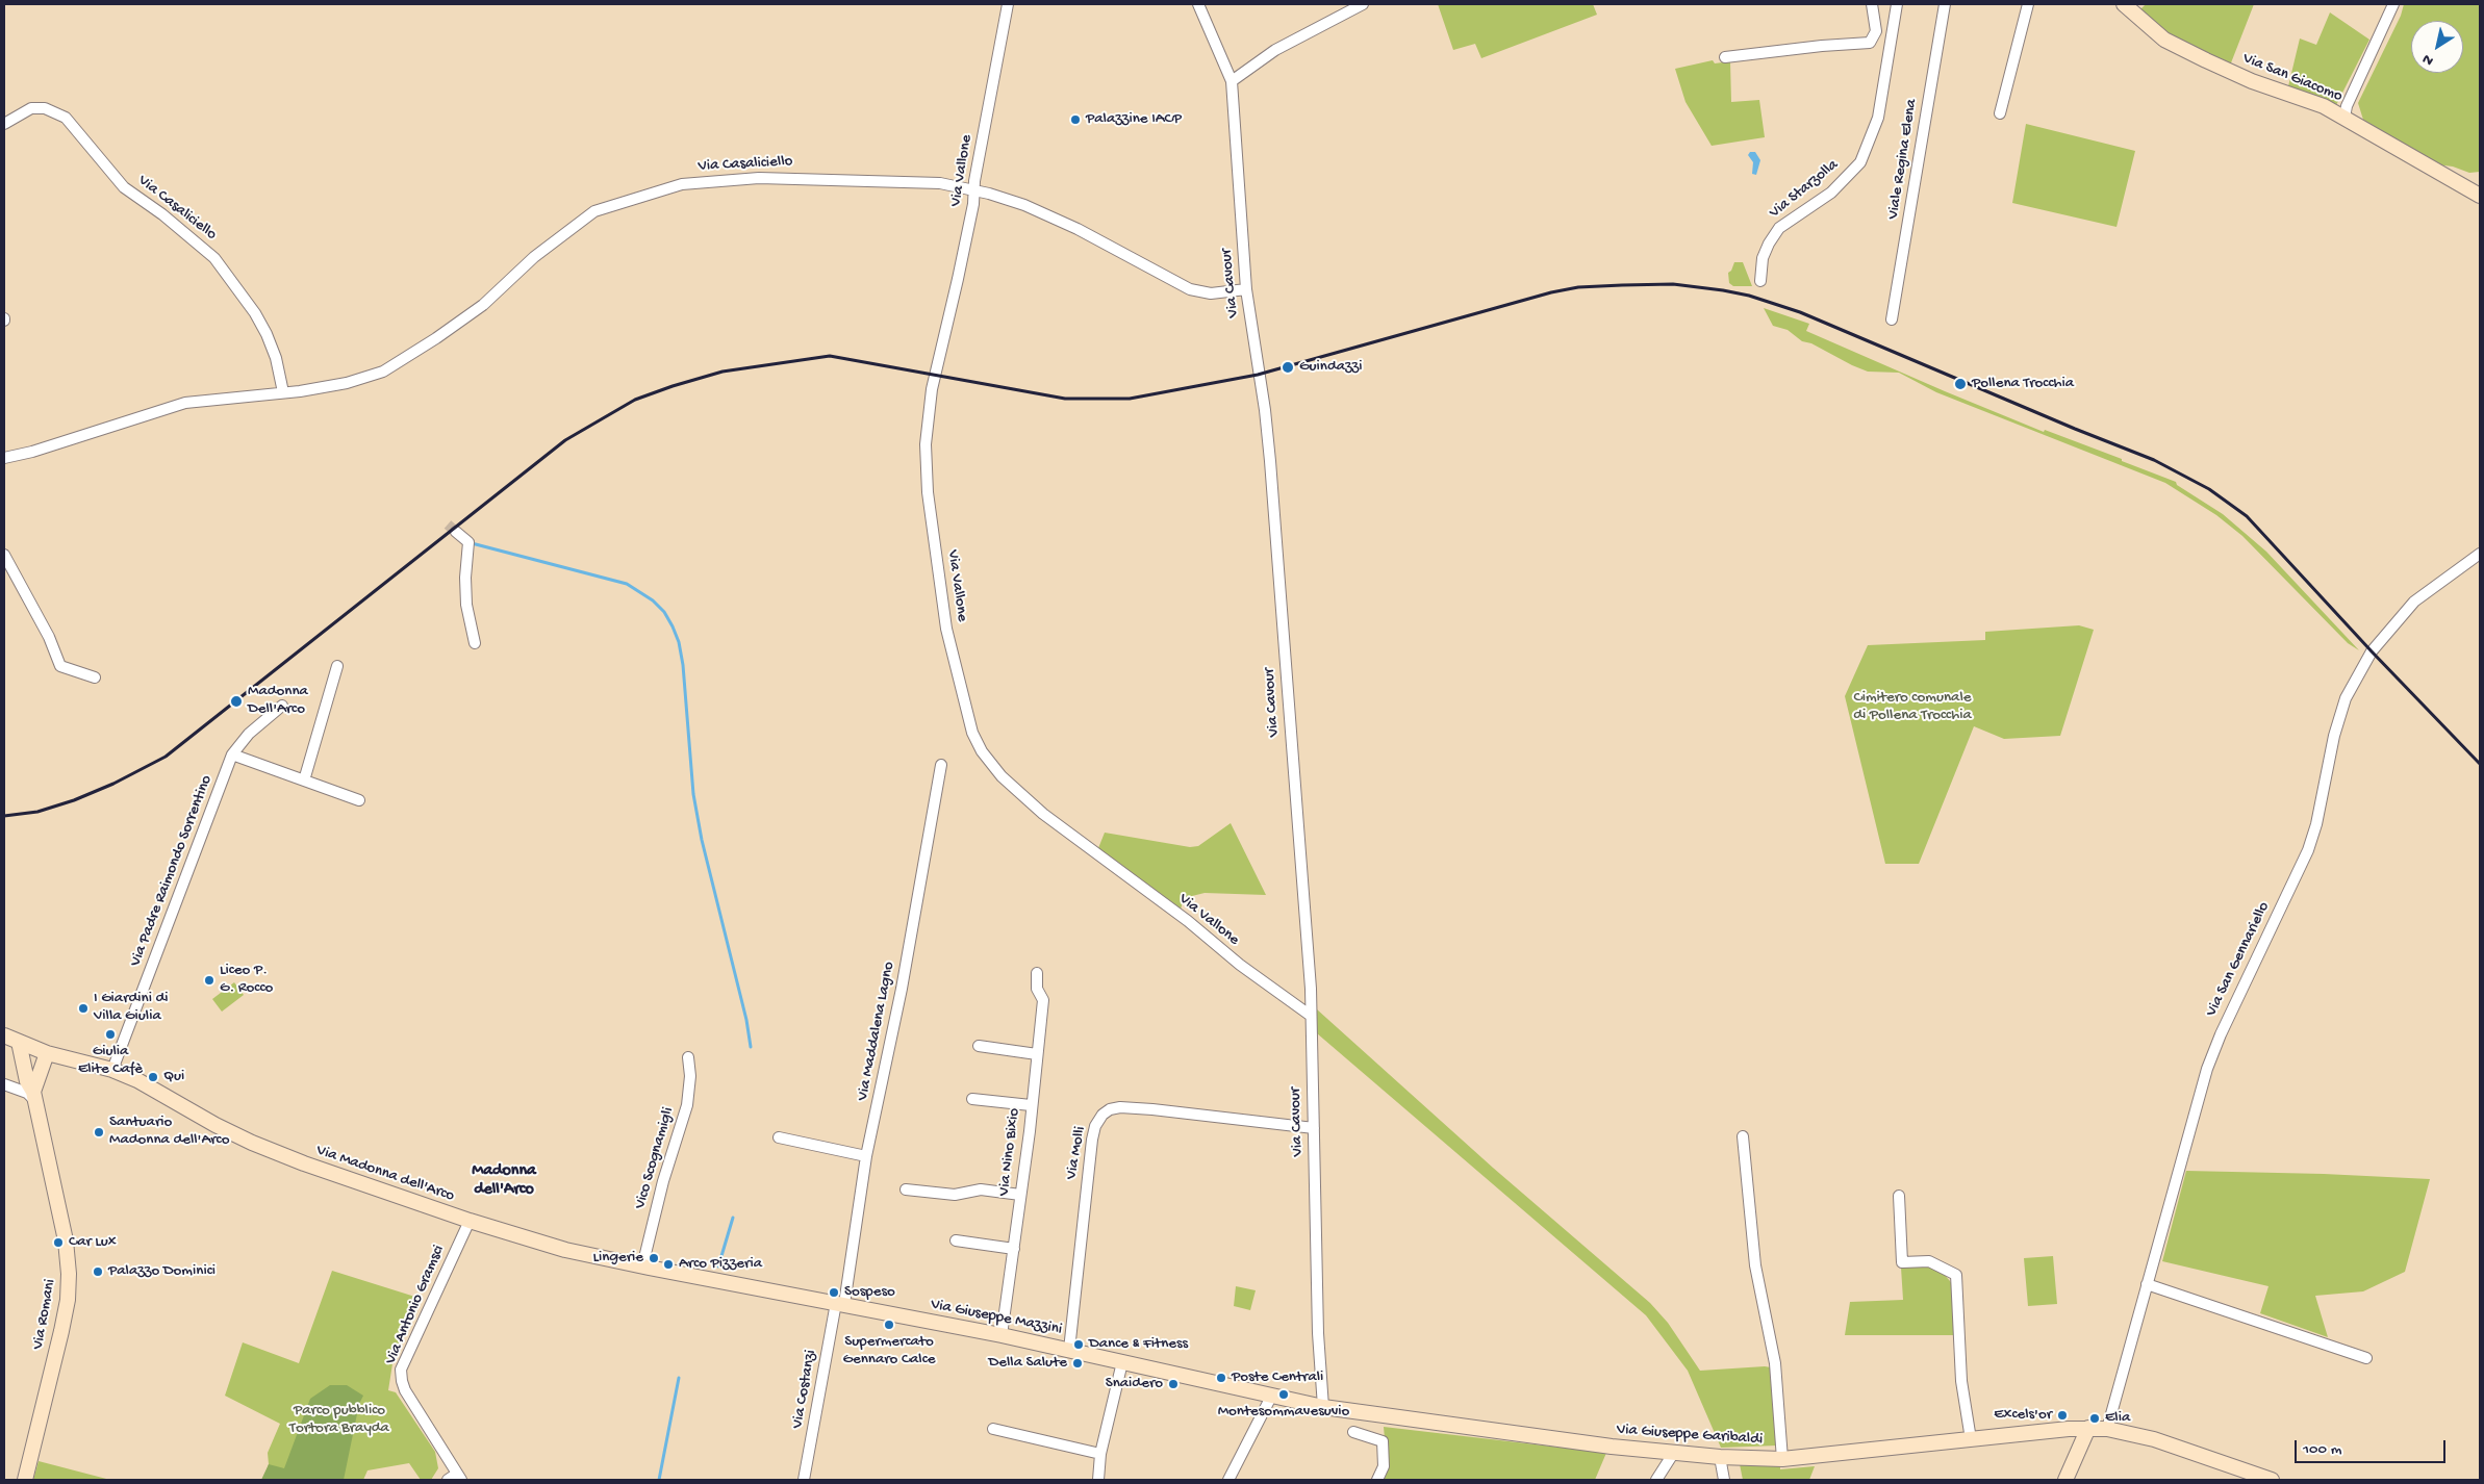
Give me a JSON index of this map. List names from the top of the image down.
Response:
{
  "streets": {
    "main road": [
      "Via San Giacomo",
      "Via Madonna dell'Arco",
      "Via Romani",
      "Via Giuseppe Mazzini",
      "Via Giuseppe Garibaldi"
    ],
    "street": [
      "Viale Regina Elena",
      "Via Casaliciello",
      "Via Vallone",
      "Via Starzolla",
      "Via Cavour",
      "Via Padre Raimondo Sorrentino",
      "Via San Gennariello",
      "Via Maddalena Lagno",
      "Via Nino Bixio",
      "Via Molli",
      "Vico Scognamigli",
      "Via Antonio Gramsci",
      "Via Costanzi"
    ]
  },
  "crossings": [
    ["Via Casaliciello", "Via Vallone"],
    ["Via Casaliciello", "Via Cavour"],
    ["Via Vallone", "Via Cavour"],
    ["Via Cavour", "Via Molli"],
    ["Via Cavour", "Via Giuseppe Garibaldi"],
    ["Via Padre Raimondo Sorrentino", "Via Madonna dell'Arco"],
    ["Via San Gennariello", "Via Giuseppe Garibaldi"],
    ["Via Maddalena Lagno", "Via Madonna dell'Arco"],
    ["Via Maddalena Lagno", "Via Giuseppe Mazzini"],
    ["Via Maddalena Lagno", "Via Costanzi"],
    ["Via Nino Bixio", "Via Giuseppe Mazzini"],
    ["Via Molli", "Via Giuseppe Mazzini"],
    ["Vico Scognamigli", "Via Madonna dell'Arco"],
    ["Via Madonna dell'Arco", "Via Antonio Gramsci"],
    ["Via Madonna dell'Arco", "Via Romani"],
    ["Via Madonna dell'Arco", "Via Giuseppe Mazzini"],
    ["Via Madonna dell'Arco", "Via Costanzi"],
    ["Via Giuseppe Mazzini", "Via Costanzi"],
    ["Via Giuseppe Mazzini", "Via Giuseppe Garibaldi"]
  ],
  "districts": ["Madonna dell'Arco"],
  "parks": ["Cimitero comunale di Pollena Trocchia", "Parco pubblico Tortora Brayda"],
  "places": [
    "Palazzine IACP",
    "Guindazzi",
    "Pollena Trocchia",
    "Madonna Dell'Arco",
    "Liceo P. G. Rocco",
    "I Giardini di Villa Giulia",
    "Giulia Elite Cafè",
    "Qui",
    "Santuario Madonna dell'Arco",
    "Car Lux",
    "Lingerie",
    "Arco Pizzeria",
    "Palazzo Dominici",
    "Sospeso",
    "Supermercato Gennaro Calce",
    "Dance & Fitness",
    "Della Salute",
    "Poste Centrali",
    "Snaidero",
    "Montesommavesuvio",
    "Excels'or",
    "Elia"
  ],
  "scale_bar": "100 m",
  "north": "bottom left"
}
